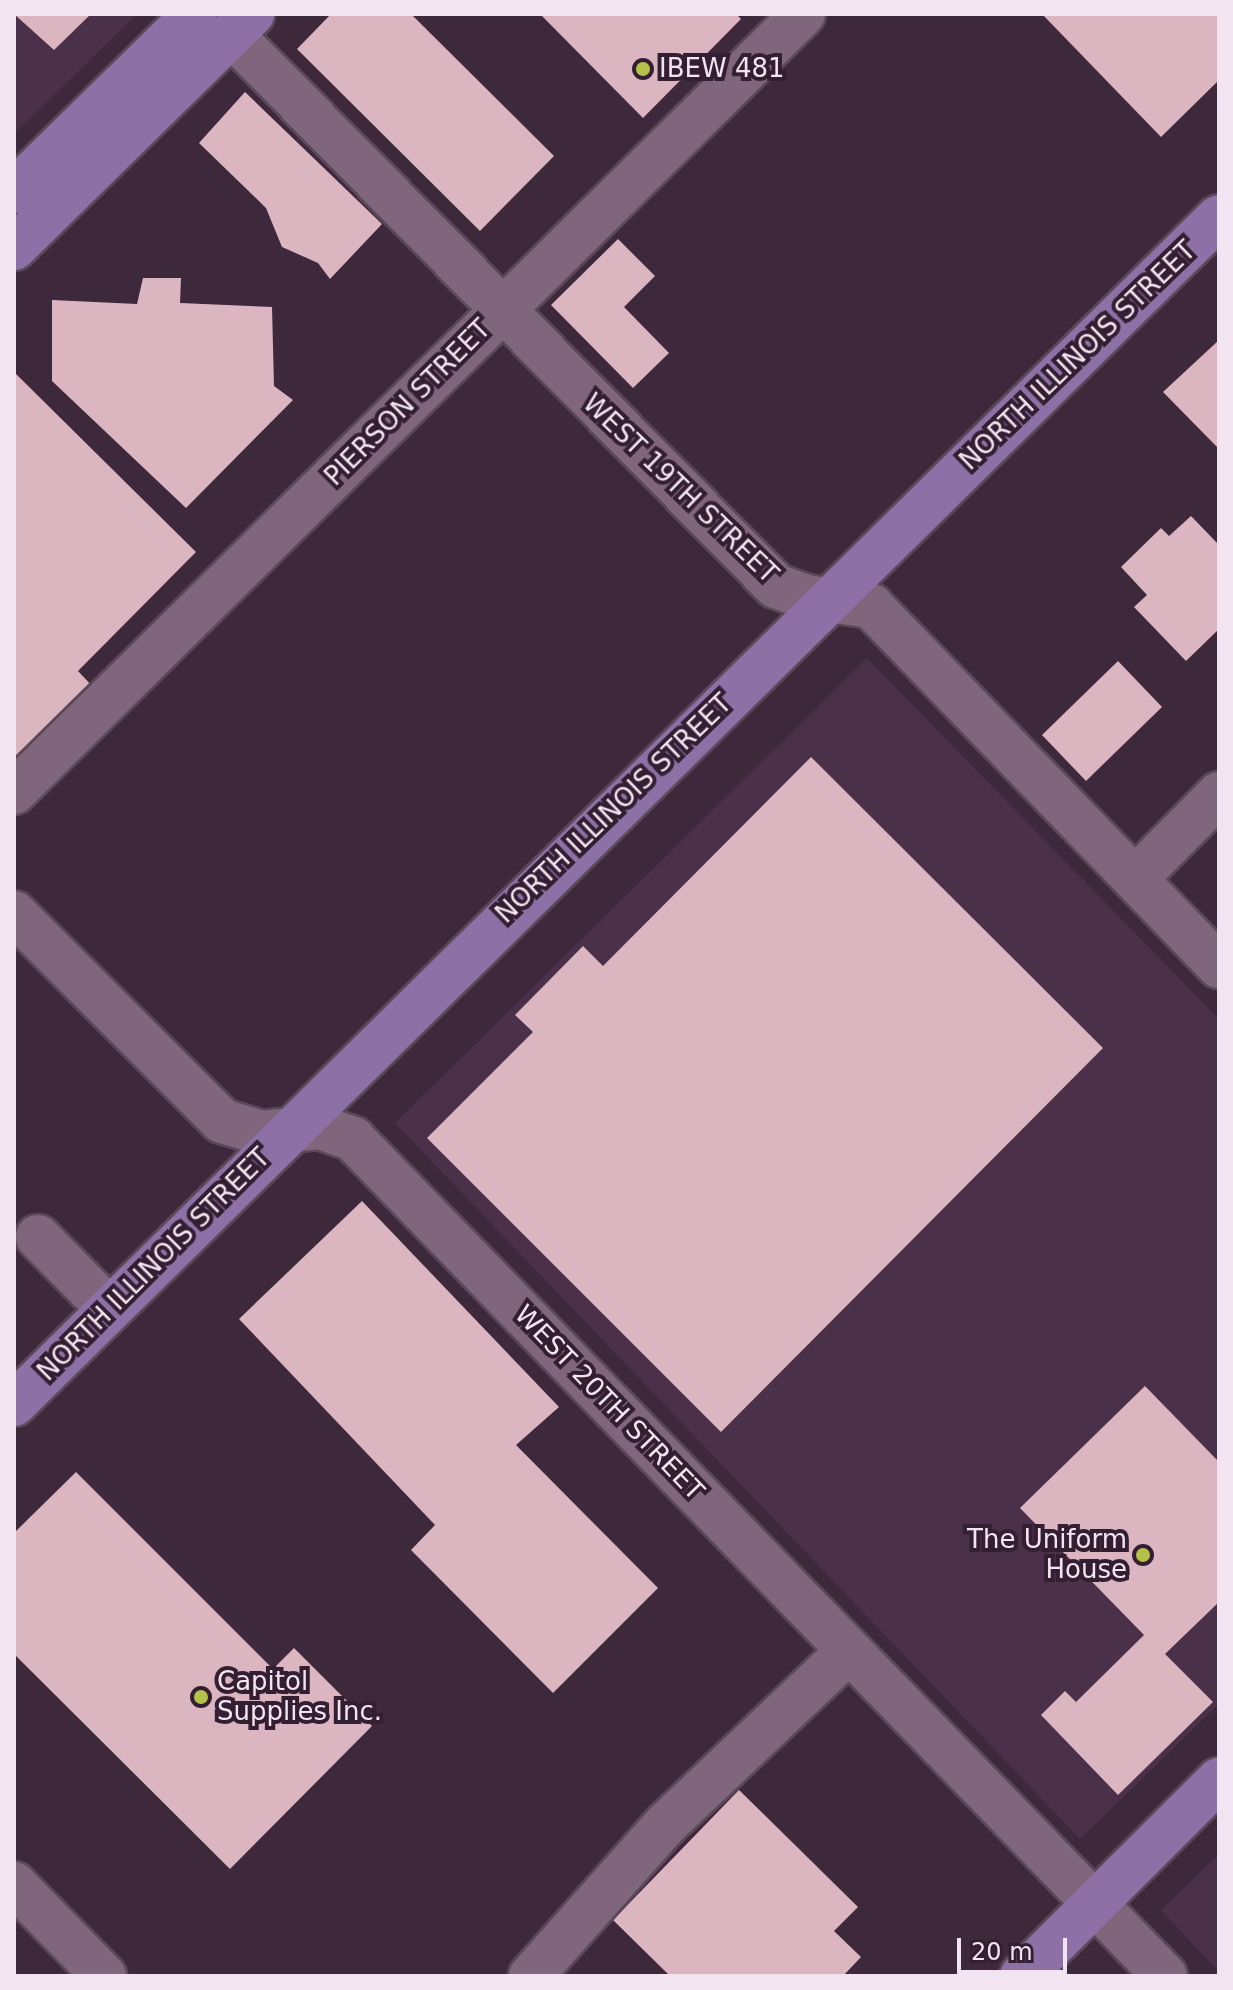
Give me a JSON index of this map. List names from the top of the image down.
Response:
{
  "streets": {
    "main road": ["NORTH ILLINOIS STREET"],
    "street": ["PIERSON STREET", "WEST 19TH STREET", "WEST 20TH STREET"]
  },
  "crossings": [
    ["NORTH ILLINOIS STREET", "WEST 19TH STREET"],
    ["NORTH ILLINOIS STREET", "WEST 20TH STREET"],
    ["PIERSON STREET", "WEST 19TH STREET"]
  ],
  "places": ["IBEW 481", "The Uniform House", "Capitol Supplies Inc."],
  "scale_bar": "20 m"
}
